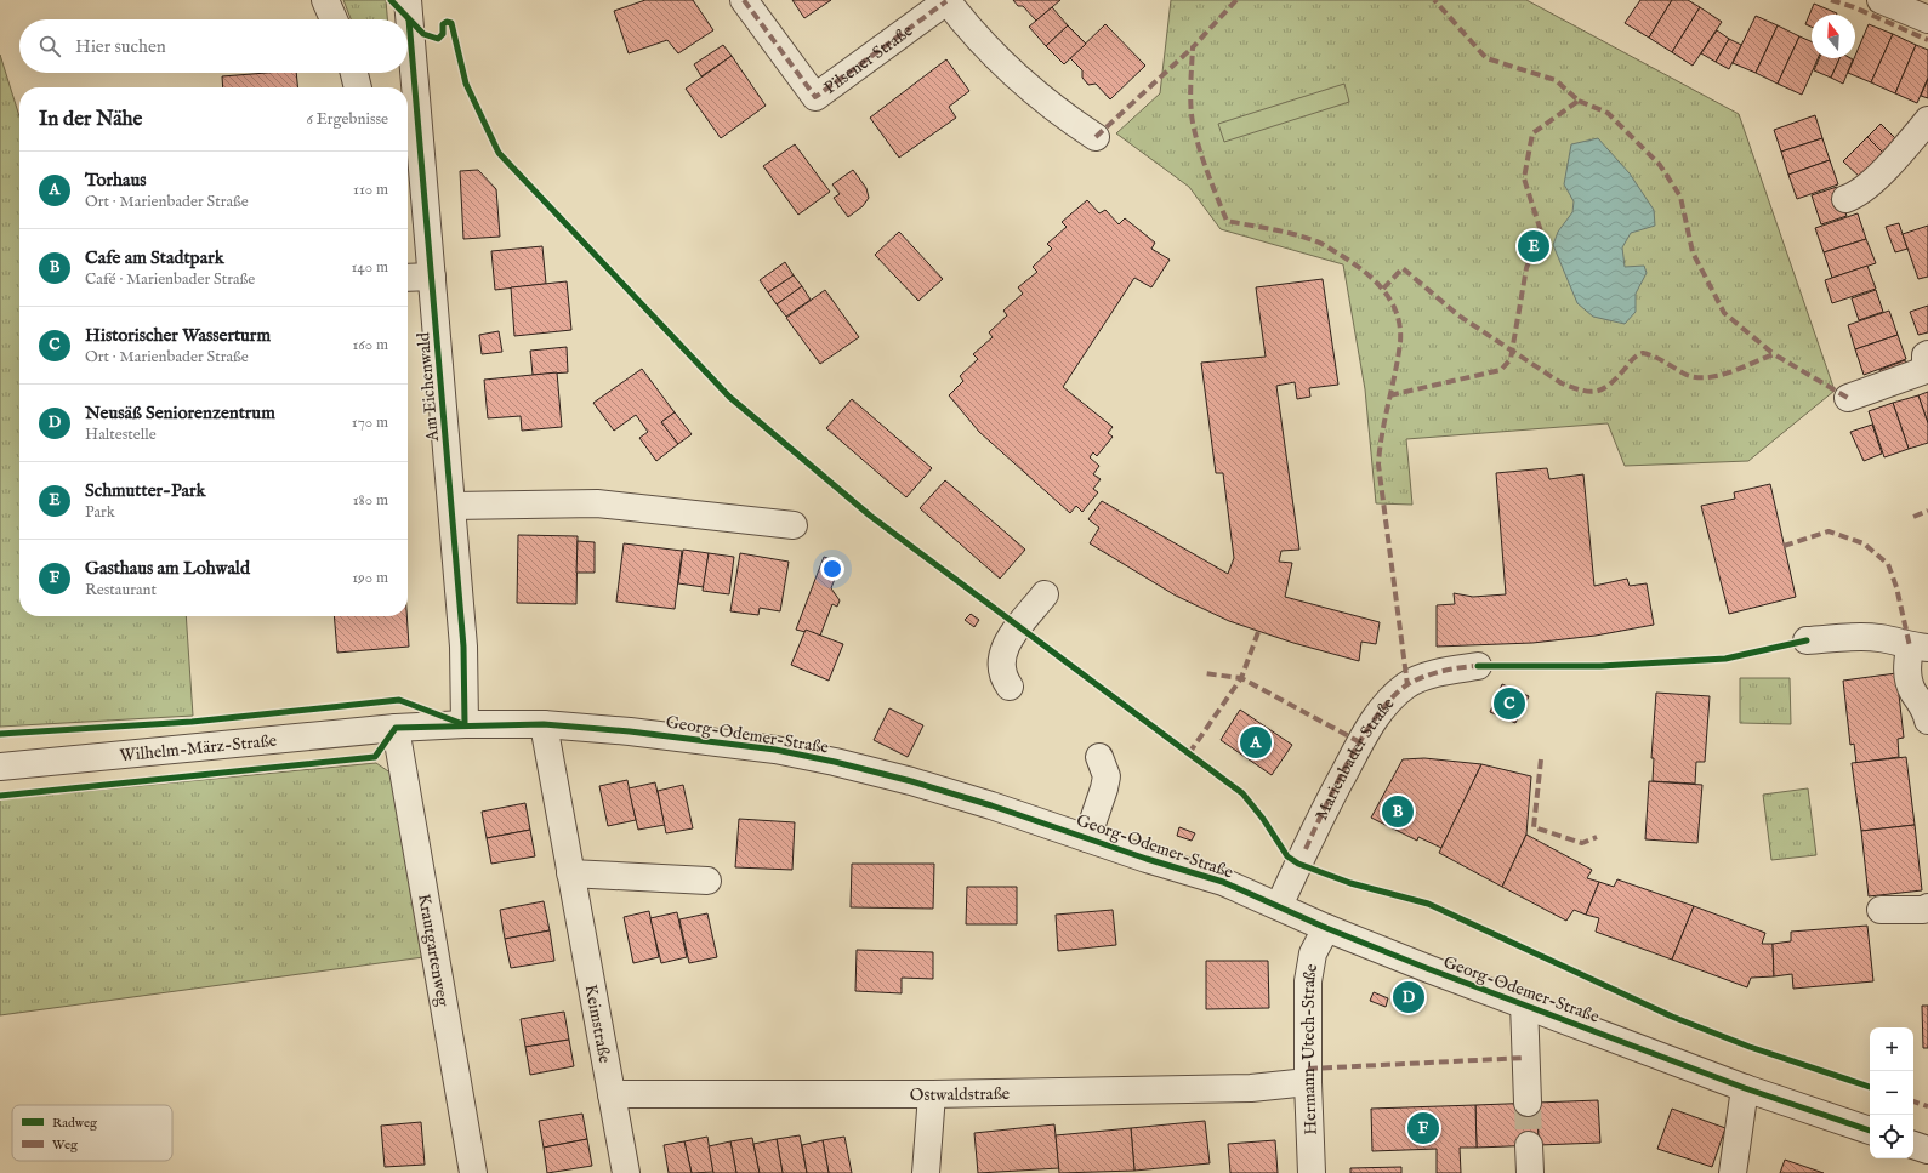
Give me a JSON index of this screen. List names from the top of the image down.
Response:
{
  "streets": {
    "street": [
      "Pilsener Straße",
      "Am Eichenwald",
      "Georg-Odemer-Straße",
      "Wilhelm-März-Straße",
      "Marienbader Straße",
      "Krautgartenweg",
      "Keimstraße",
      "Hermann-Utech-Straße",
      "Ostwaldstraße"
    ]
  },
  "crossings": [
    ["Am Eichenwald", "Georg-Odemer-Straße"],
    ["Georg-Odemer-Straße", "Wilhelm-März-Straße"],
    ["Georg-Odemer-Straße", "Marienbader Straße"],
    ["Georg-Odemer-Straße", "Krautgartenweg"],
    ["Georg-Odemer-Straße", "Keimstraße"],
    ["Georg-Odemer-Straße", "Hermann-Utech-Straße"],
    ["Wilhelm-März-Straße", "Krautgartenweg"],
    ["Keimstraße", "Ostwaldstraße"],
    ["Hermann-Utech-Straße", "Ostwaldstraße"]
  ],
  "legend": ["Radweg", "Weg"],
  "north": "top",
  "page": {
    "search": "Hier suchen",
    "heading": ["In der Nähe", "6 Ergebnisse"],
    "list": [
      {
        "mark": "A",
        "name": "Torhaus",
        "note": "Ort · Marienbader Straße",
        "value": "110 m"
      },
      {
        "mark": "B",
        "name": "Cafe am Stadtpark",
        "note": "Café · Marienbader Straße",
        "value": "140 m"
      },
      {
        "mark": "C",
        "name": "Historischer Wasserturm",
        "note": "Ort · Marienbader Straße",
        "value": "160 m"
      },
      {
        "mark": "D",
        "name": "Neusäß Seniorenzentrum",
        "note": "Haltestelle",
        "value": "170 m"
      },
      {
        "mark": "E",
        "name": "Schmutter-Park",
        "note": "Park",
        "value": "180 m"
      },
      {
        "mark": "F",
        "name": "Gasthaus am Lohwald",
        "note": "Restaurant",
        "value": "190 m"
      }
    ],
    "pins": [
      "E",
      "C",
      "A",
      "B",
      "D",
      "F"
    ],
    "map_buttons": ["+", "−"]
  }
}
